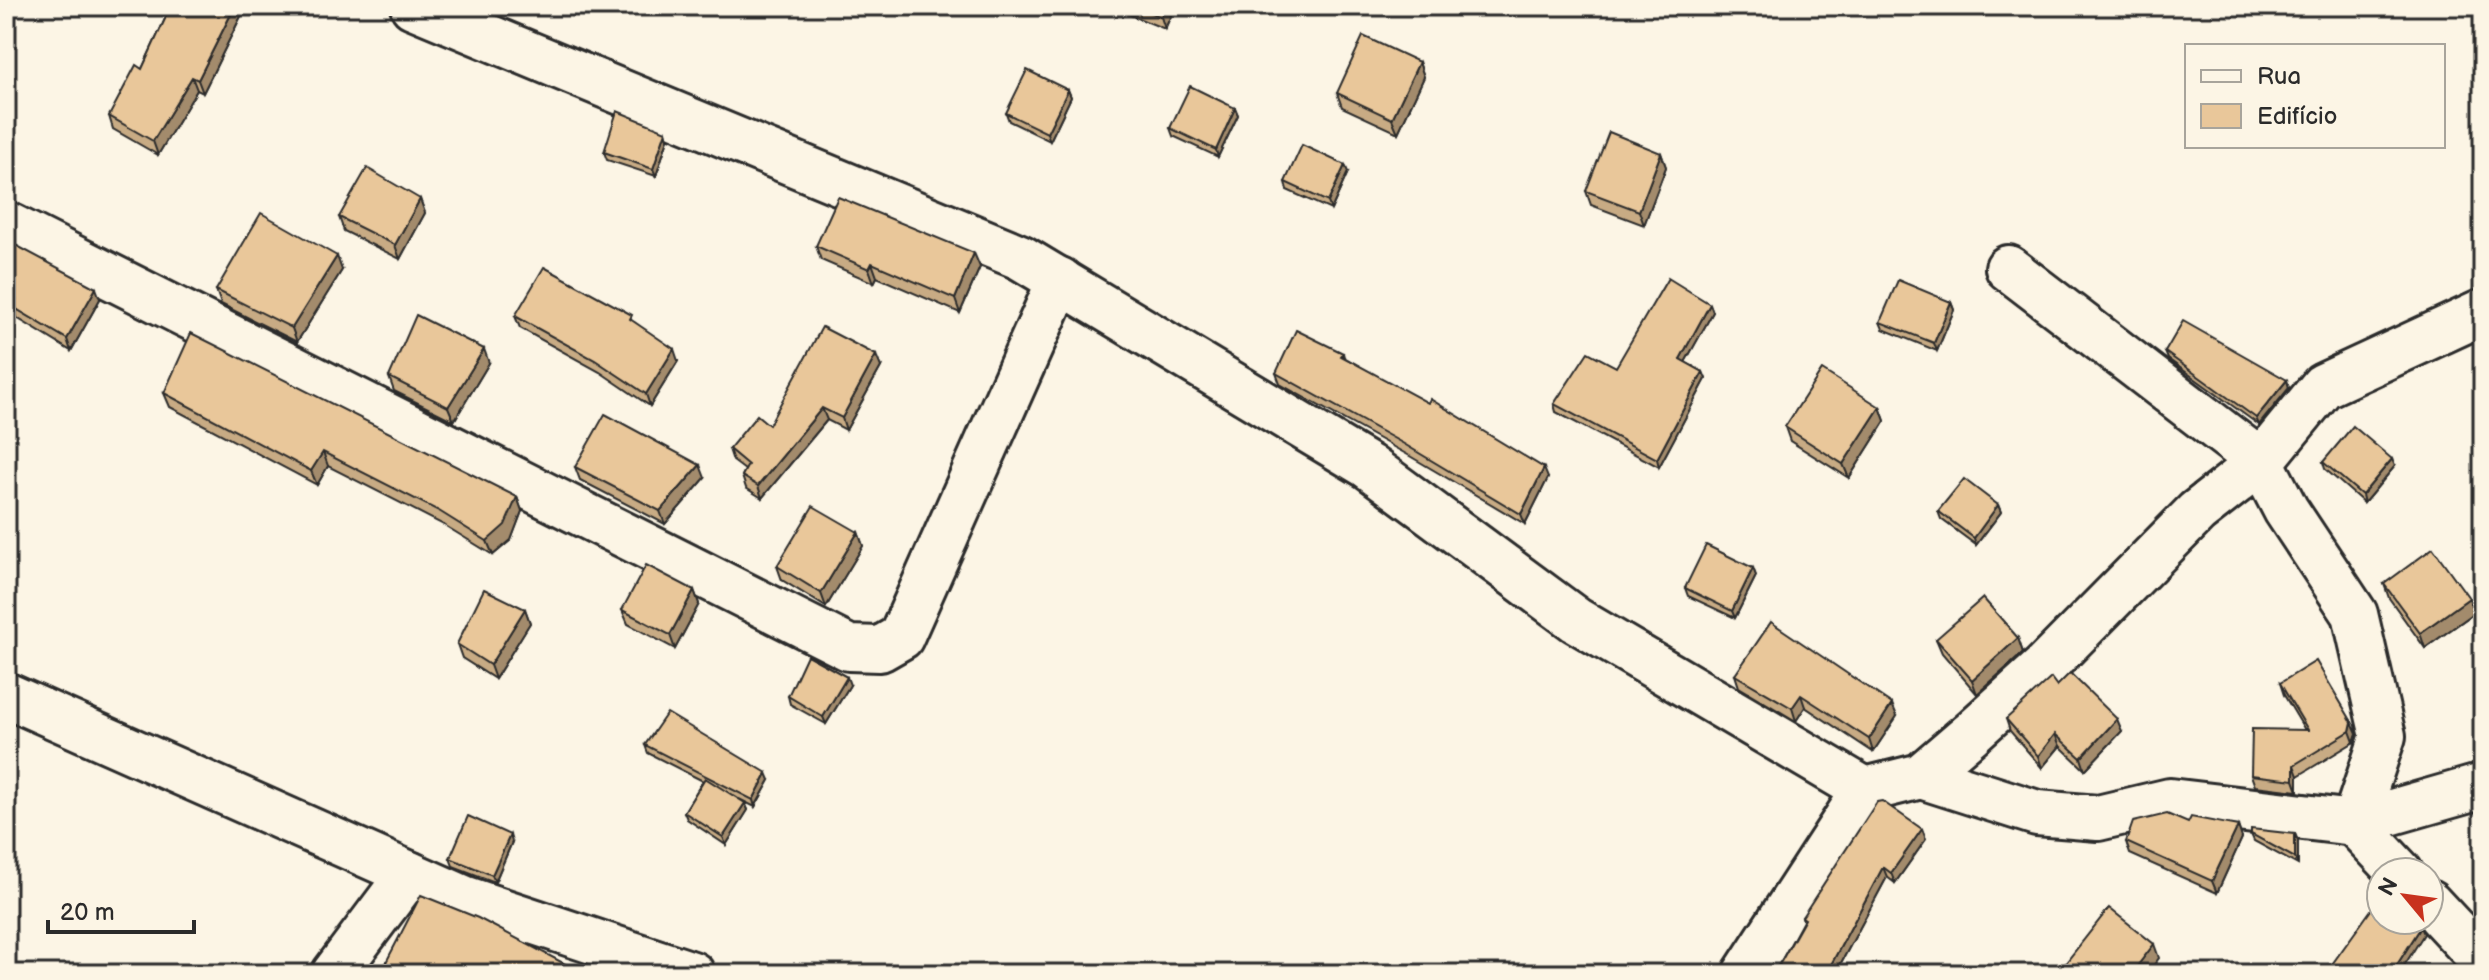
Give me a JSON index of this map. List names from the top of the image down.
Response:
{
  "legend": ["Rua", "Edifício"],
  "scale_bar": "20 m",
  "north": "top left"
}
